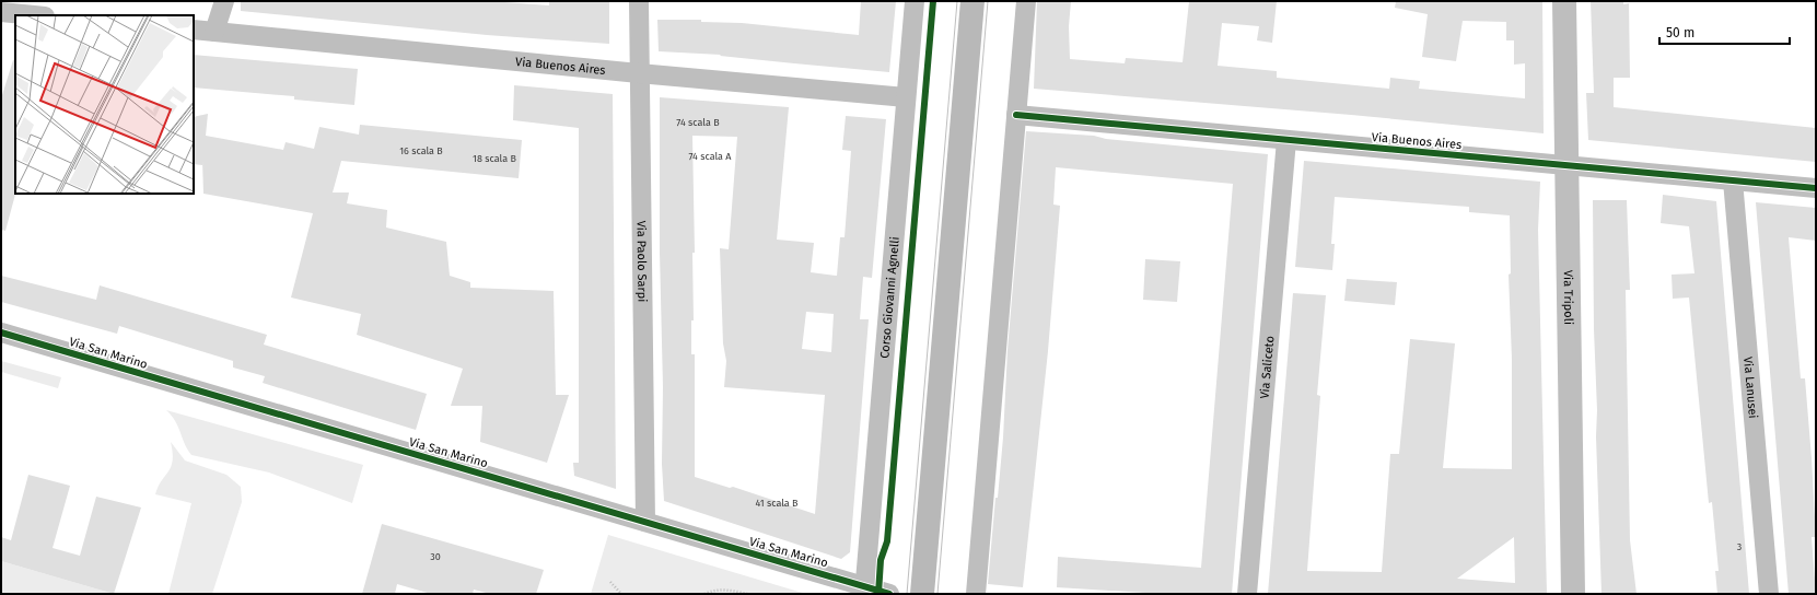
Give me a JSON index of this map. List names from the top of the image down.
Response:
{
  "streets": {
    "street": [
      "Via Buenos Aires",
      "Via Paolo Sarpi",
      "Corso Giovanni Agnelli",
      "Via Tripoli",
      "Via San Marino",
      "Via Saliceto",
      "Via Lanusei"
    ]
  },
  "crossings": [
    ["Via Buenos Aires", "Via Paolo Sarpi"],
    ["Via Buenos Aires", "Corso Giovanni Agnelli"],
    ["Via Buenos Aires", "Via Tripoli"],
    ["Via Buenos Aires", "Via Saliceto"],
    ["Via Buenos Aires", "Via Lanusei"],
    ["Via Paolo Sarpi", "Via San Marino"],
    ["Corso Giovanni Agnelli", "Via San Marino"]
  ],
  "house_numbers": [
    "74 scala B",
    "16 scala B",
    "74 scala A",
    "18 scala B",
    "41 scala B",
    "3",
    "30"
  ],
  "scale_bar": "50 m"
}
